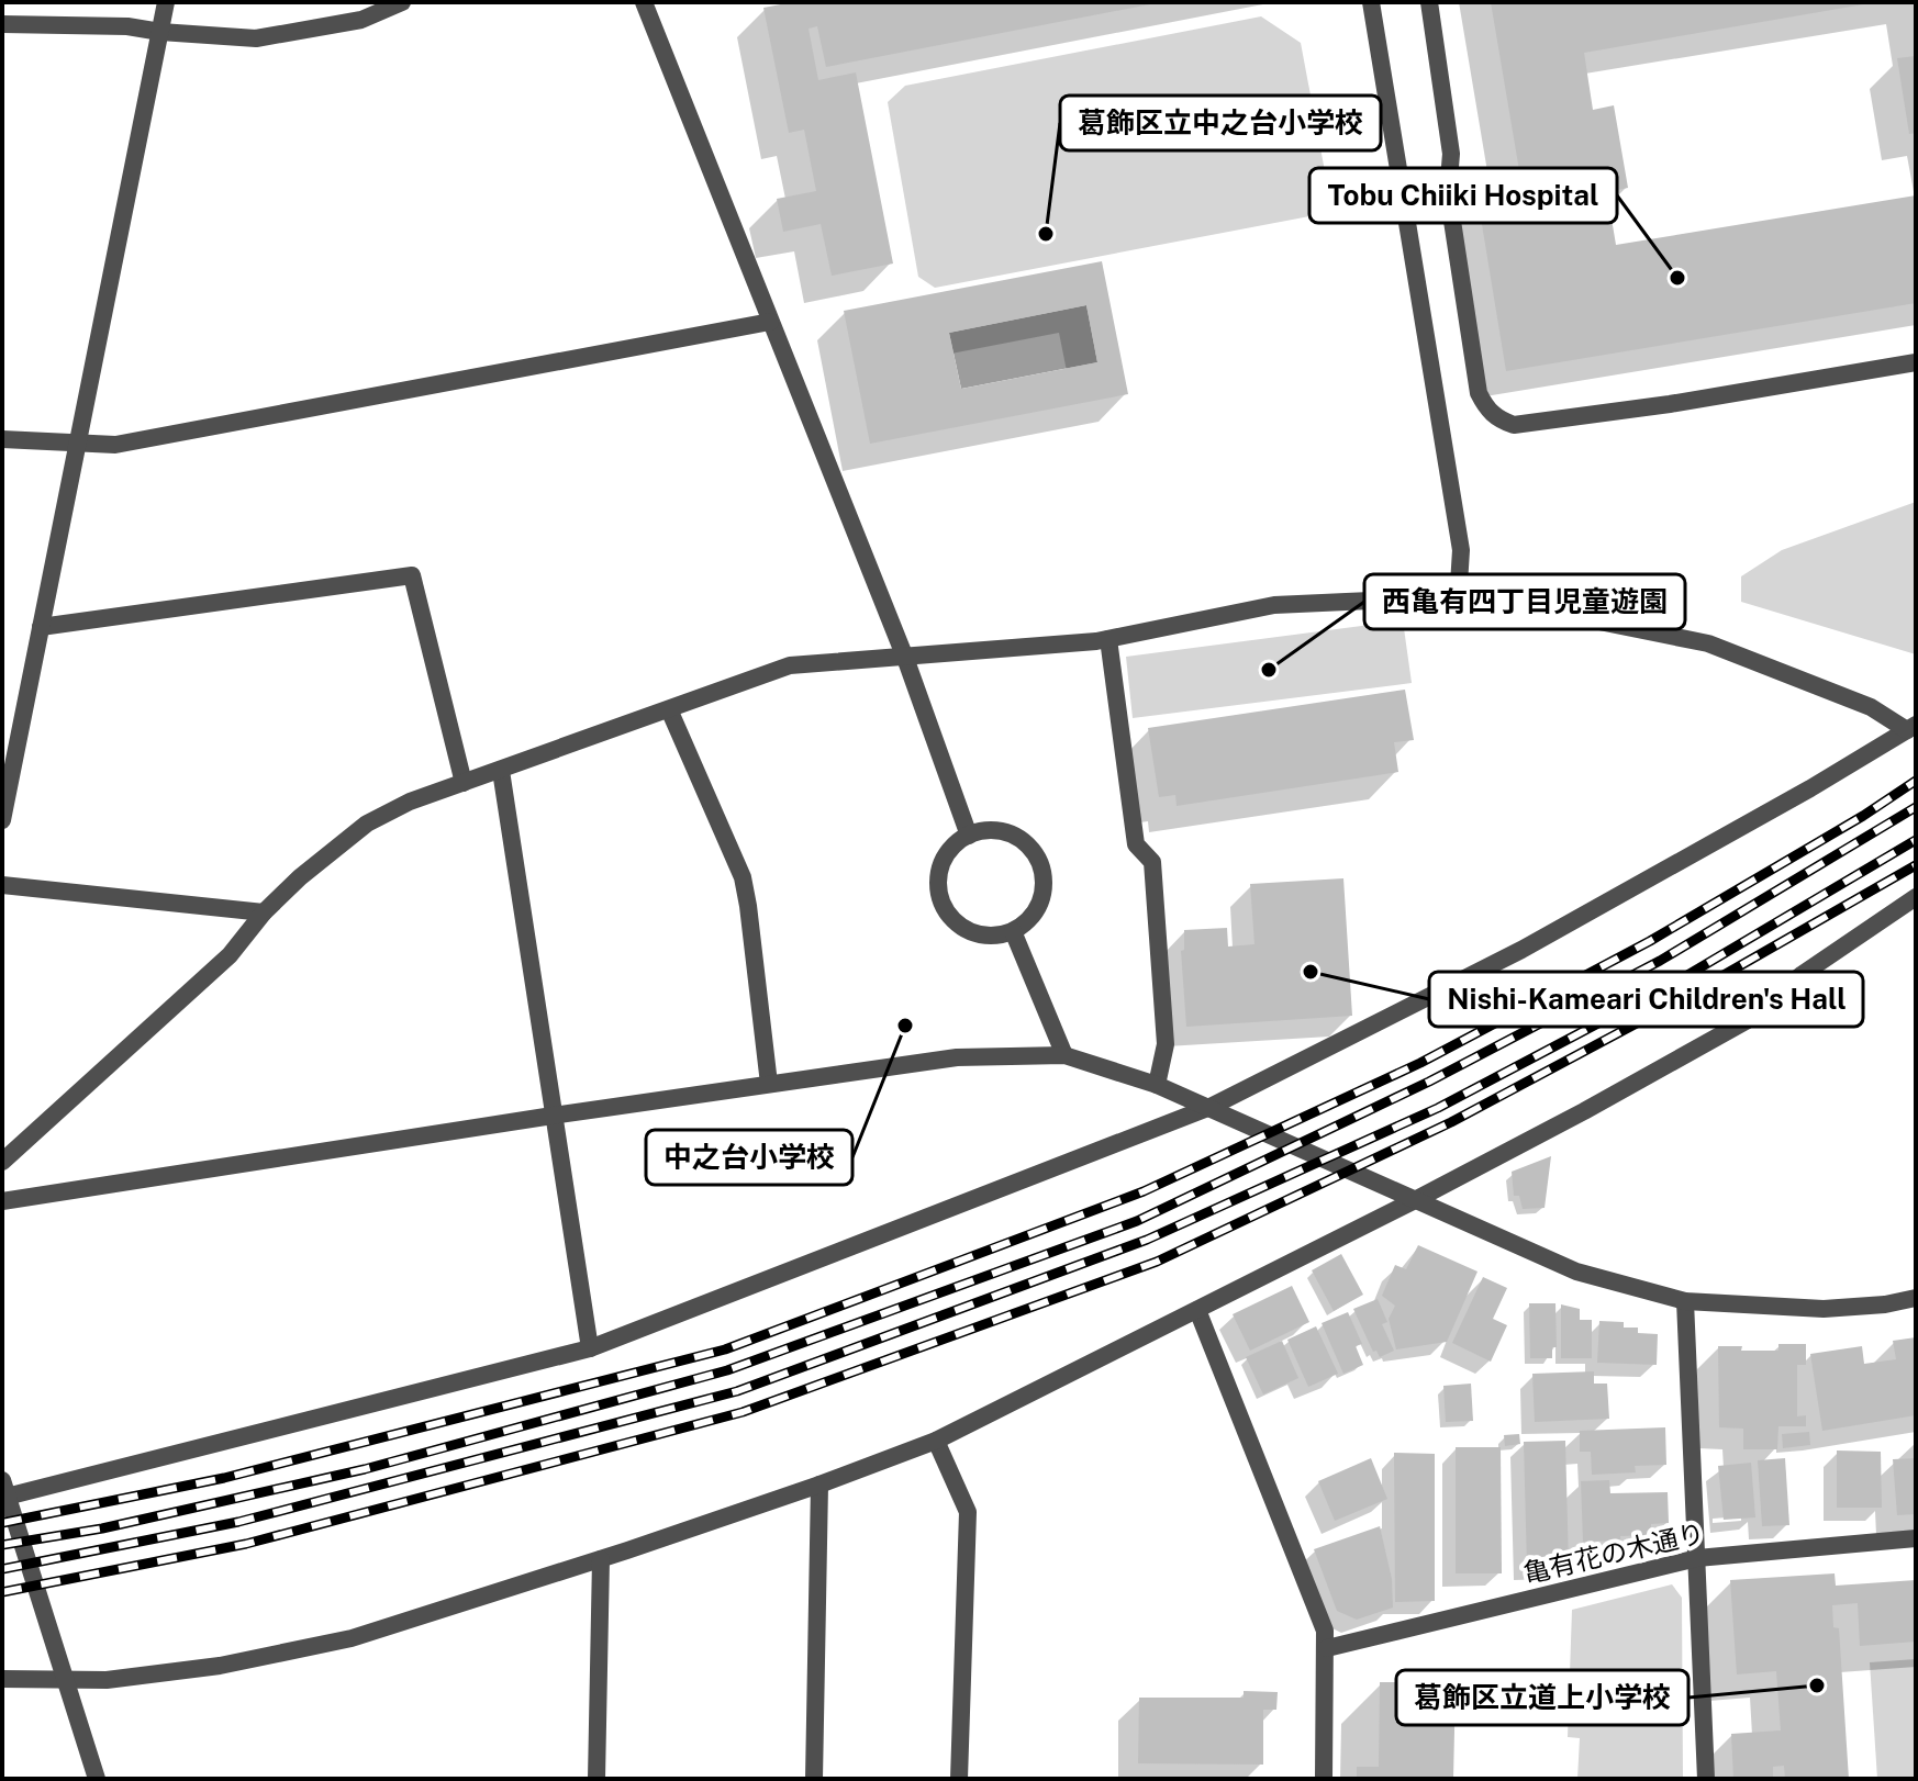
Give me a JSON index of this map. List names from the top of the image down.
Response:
{
  "streets": {
    "street": ["亀有花の木通り"]
  },
  "places": [
    "葛飾区立中之台小学校",
    "Tobu Chiiki Hospital",
    "西亀有四丁目児童遊園",
    "Nishi-Kameari Children's Hall",
    "中之台小学校",
    "葛飾区立道上小学校"
  ]
}
